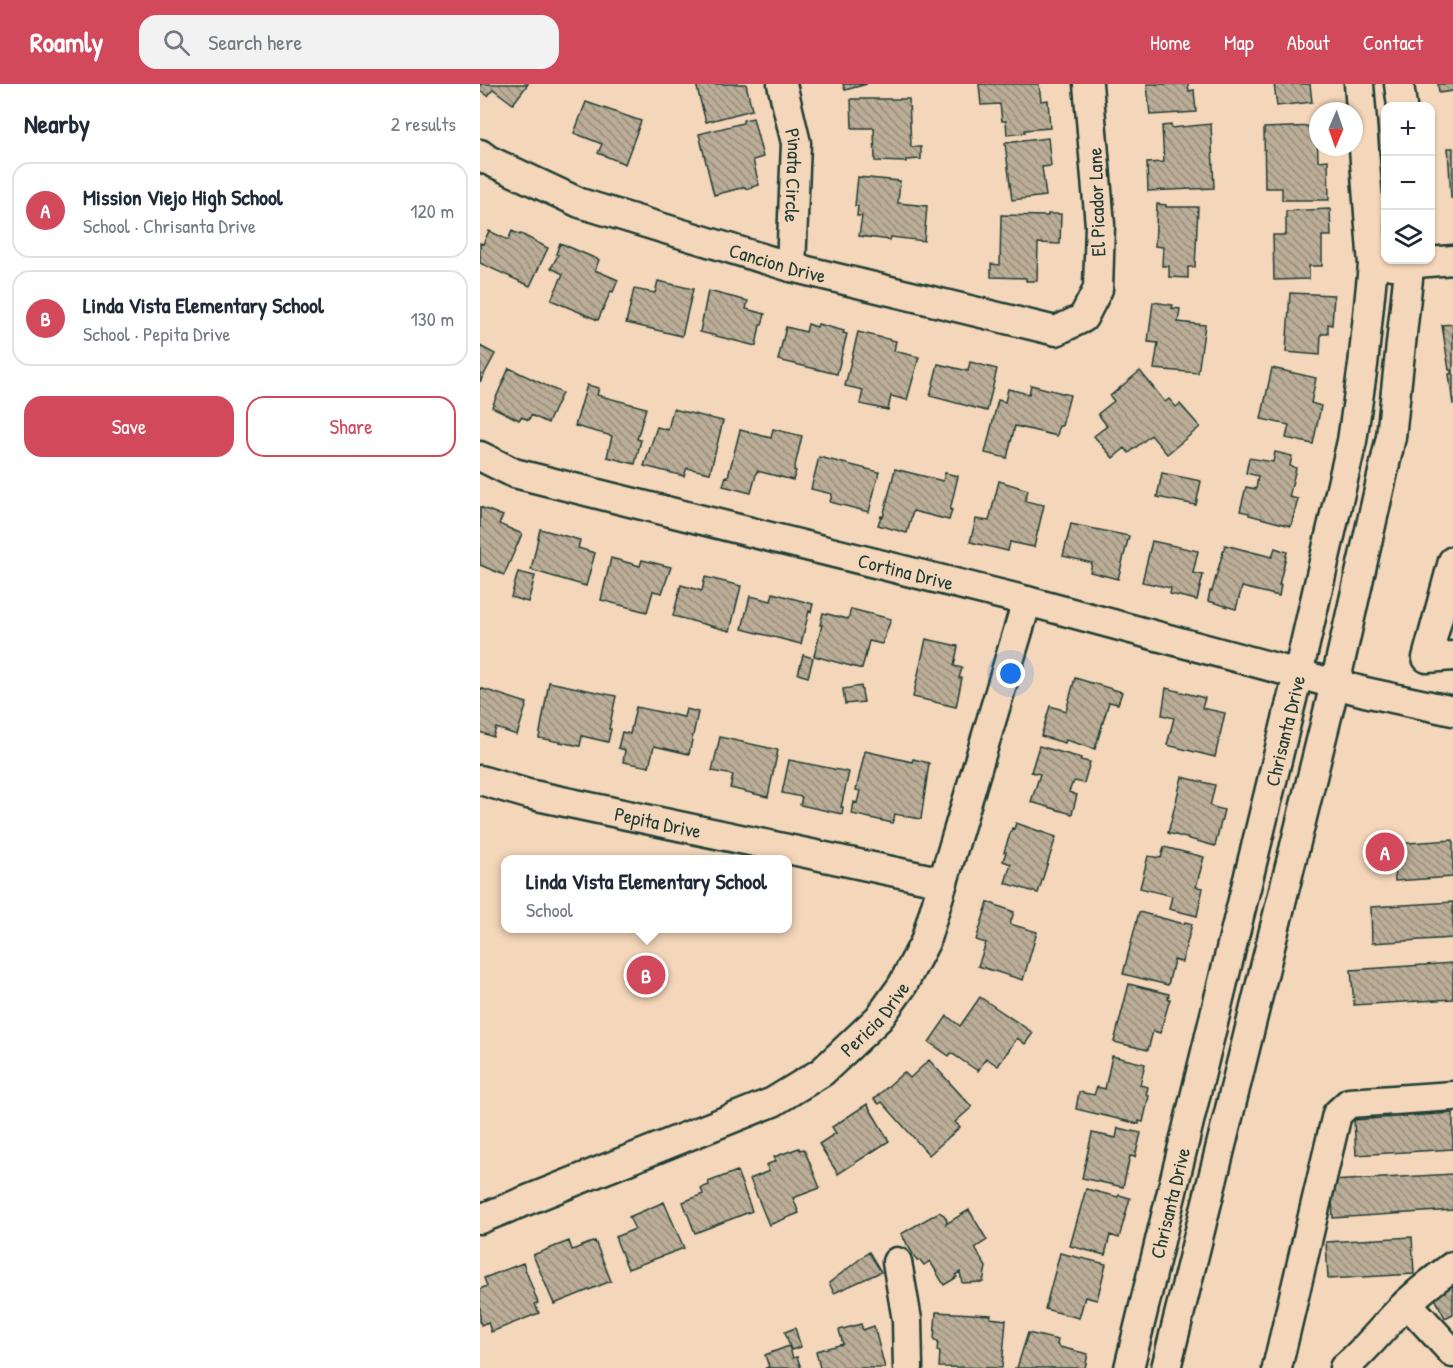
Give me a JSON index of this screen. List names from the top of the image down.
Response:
{
  "streets": {
    "street": [
      "Pinata Circle",
      "El Picador Lane",
      "Cancion Drive",
      "Cortina Drive",
      "Chrisanta Drive",
      "Pepita Drive",
      "Pericia Drive"
    ]
  },
  "crossings": [
    ["Pinata Circle", "Cancion Drive"],
    ["El Picador Lane", "Cancion Drive"],
    ["Cortina Drive", "Chrisanta Drive"],
    ["Cortina Drive", "Pericia Drive"],
    ["Pepita Drive", "Pericia Drive"]
  ],
  "north": "bottom",
  "page": {
    "header": "Roamly",
    "search": "Search here",
    "nav": [
      "Home",
      "Map",
      "About",
      "Contact"
    ],
    "heading": ["Nearby", "2 results"],
    "map_buttons": ["+", "−"],
    "list": [
      {
        "mark": "A",
        "name": "Mission Viejo High School",
        "note": "School · Chrisanta Drive",
        "value": "120 m"
      },
      {
        "mark": "B",
        "name": "Linda Vista Elementary School",
        "note": "School · Pepita Drive",
        "value": "130 m"
      }
    ],
    "buttons": ["Save", "Share"],
    "pins": ["A", "B"],
    "popup": ["Linda Vista Elementary School", "School"]
  }
}
